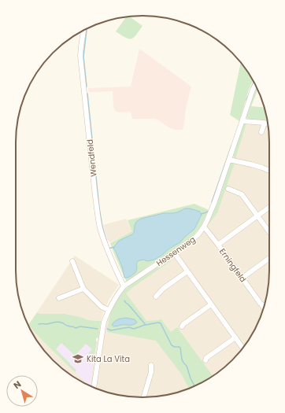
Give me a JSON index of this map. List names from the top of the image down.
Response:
{
  "streets": {
    "street": ["Wendfeld", "Hessenweg", "Erningfeld"]
  },
  "crossings": [
    ["Wendfeld", "Hessenweg"],
    ["Hessenweg", "Erningfeld"]
  ],
  "places": {
    "school or university": ["Kita La Vita"]
  },
  "north": "top left"
}
